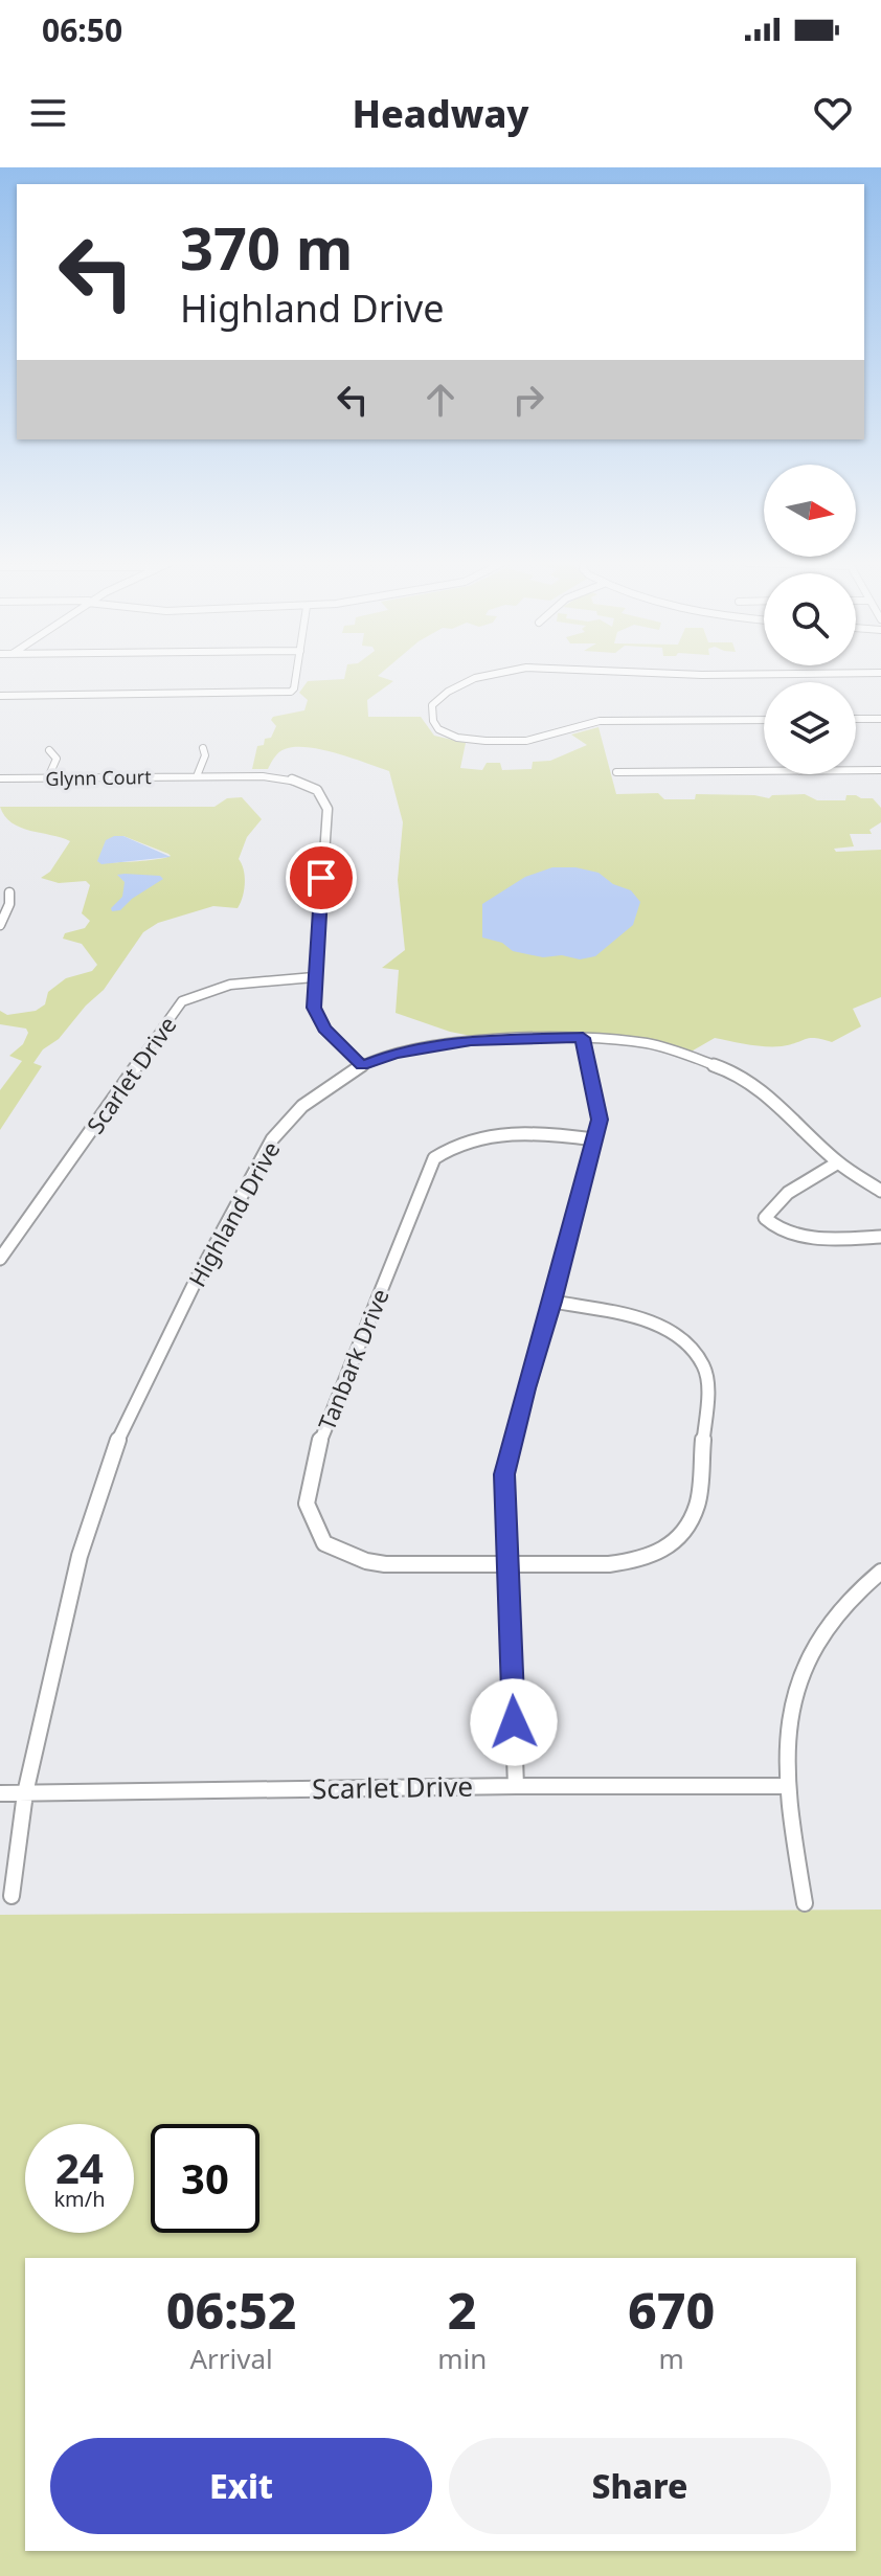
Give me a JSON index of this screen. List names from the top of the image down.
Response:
{
  "streets": {
    "street": [
      "Glynn Court",
      "Scarlet Drive",
      "Highland Drive",
      "Tanbark Drive"
    ]
  },
  "crossings": [
    ["Glynn Court", "Scarlet Drive"],
    ["Glynn Court", "Highland Drive"],
    ["Scarlet Drive", "Highland Drive"]
  ],
  "north": "right",
  "page": {
    "status": "06:50",
    "header": "Headway",
    "turn": ["370 m", "Highland Drive"],
    "speed": "24 km/h",
    "limit": "30",
    "eta": [
      "06:52",
      "Arrival",
      "2",
      "min",
      "670",
      "m"
    ],
    "buttons": ["Exit", "Share"]
  }
}
